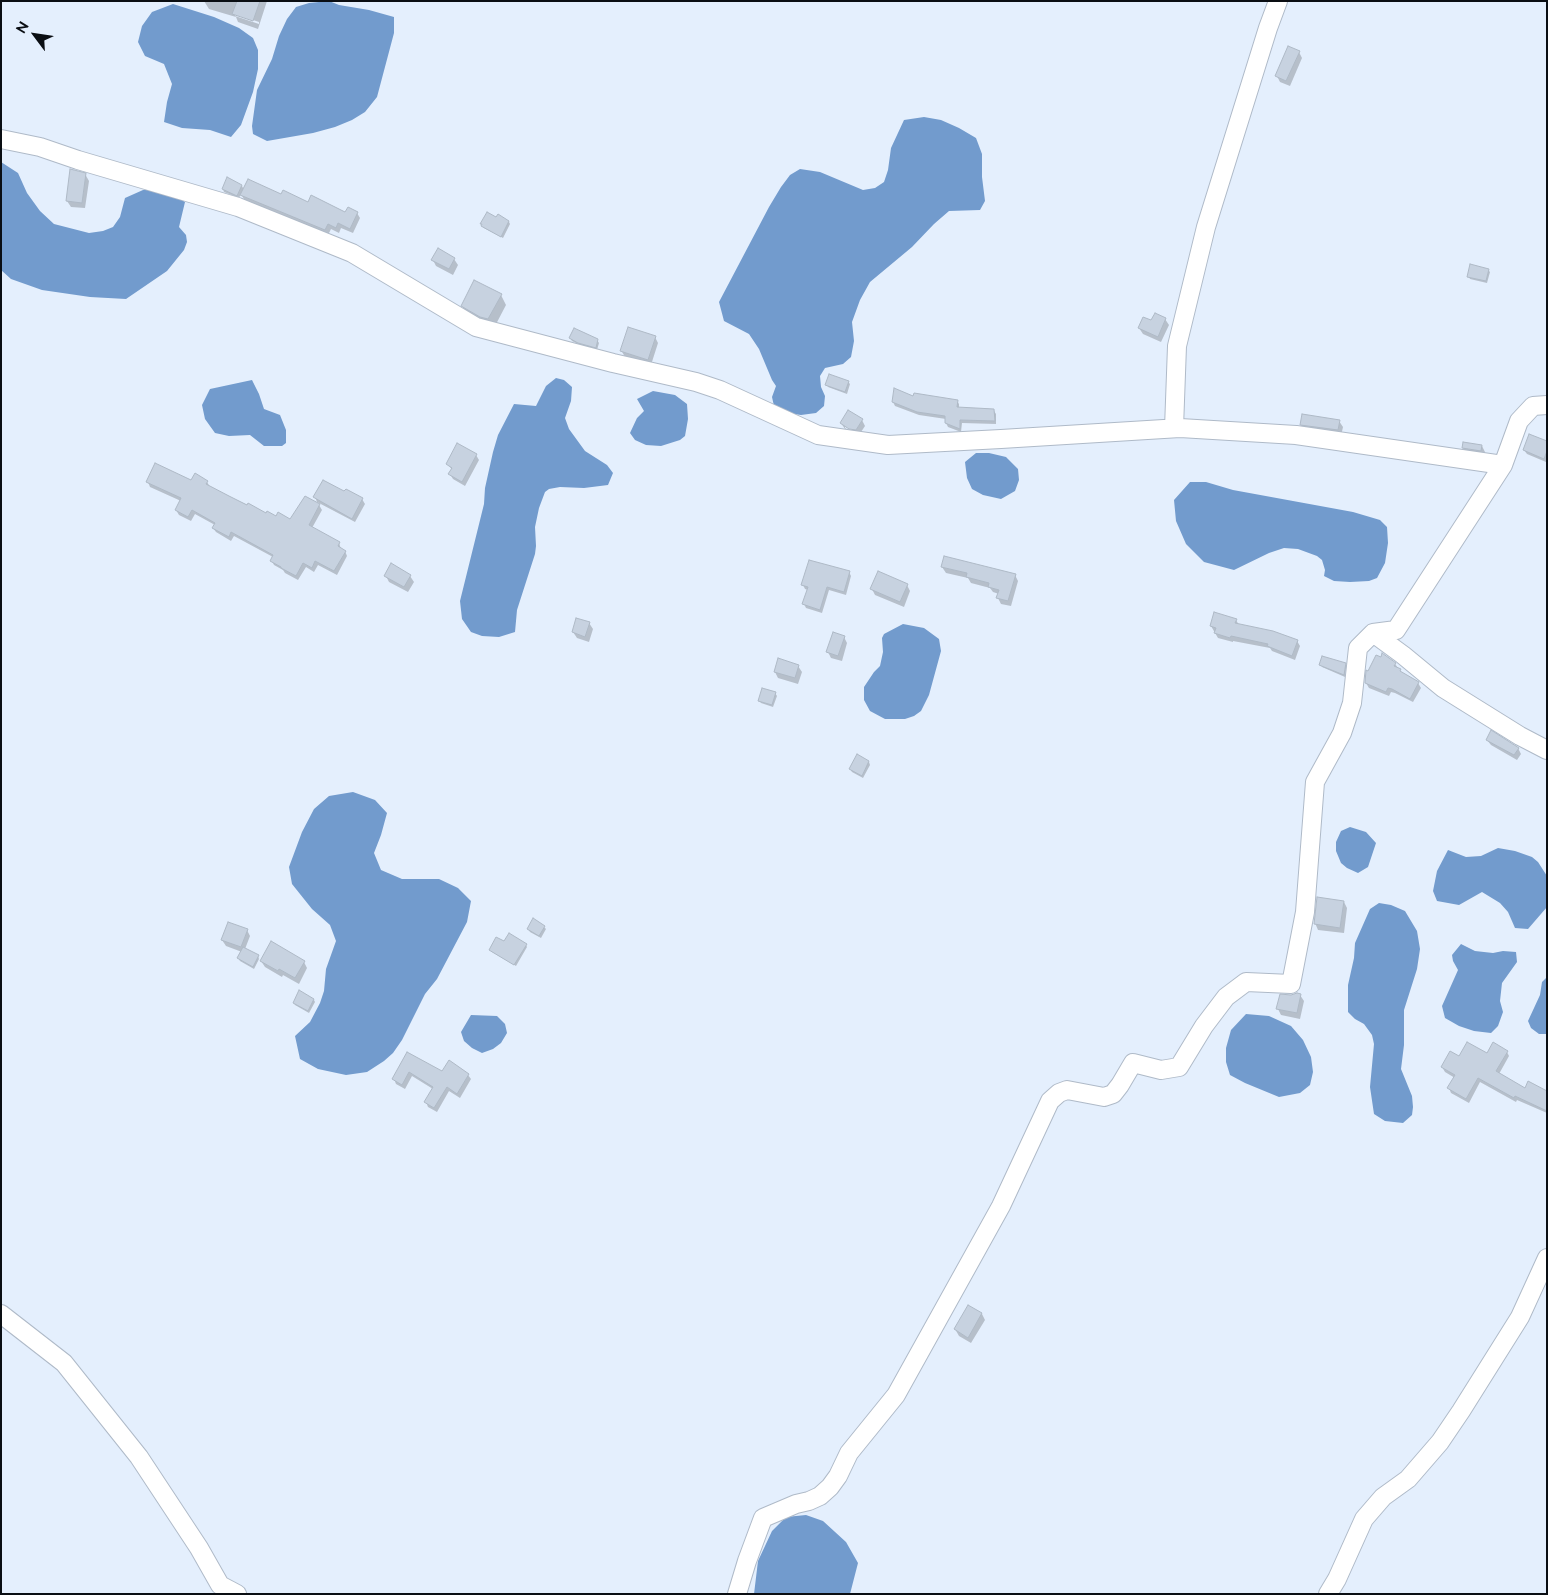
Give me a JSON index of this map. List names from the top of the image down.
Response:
{
  "north": "top left"
}
